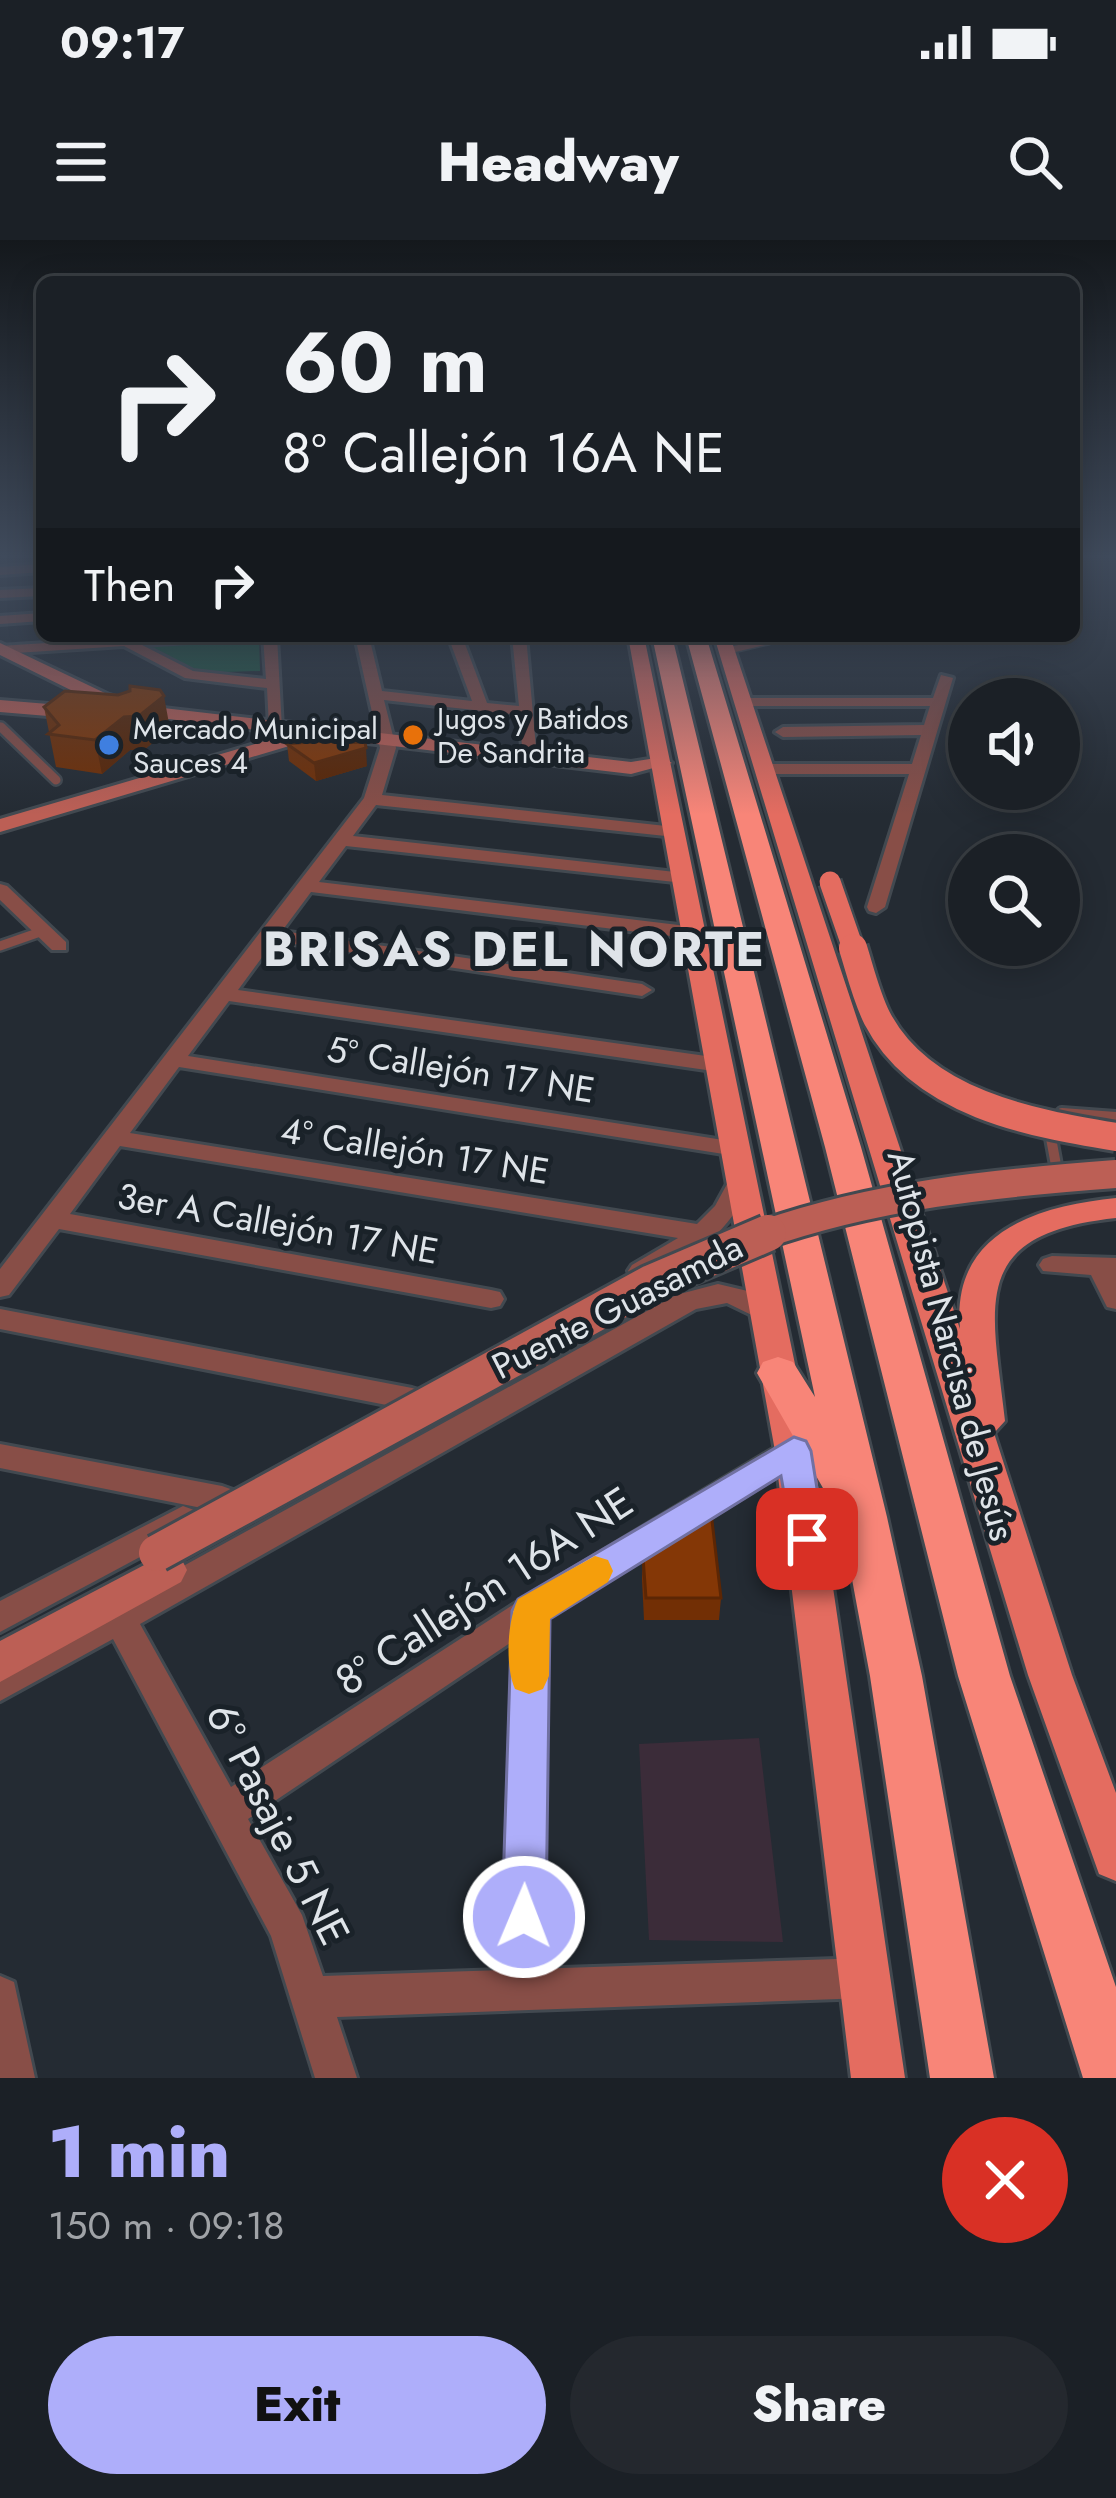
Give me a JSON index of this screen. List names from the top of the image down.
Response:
{
  "streets": {
    "highway": ["Autopista Narcisa de Jesús"],
    "street": [
      "5º Callejón 17 NE",
      "4º Callejón 17 NE",
      "3er A Callejón 17 NE",
      "Puente Guasamda",
      "8º Callejón 16A NE",
      "6º Pasaje 5 NE"
    ]
  },
  "crossings": [
    ["8º Callejón 16A NE", "6º Pasaje 5 NE"]
  ],
  "districts": ["BRISAS DEL NORTE"],
  "places": ["Jugos y Batidos De Sandrita", "Mercado Municipal Sauces 4"],
  "page": {
    "status": "09:17",
    "header": "Headway",
    "turn": ["60 m", "8º Callejón 16A NE"],
    "then": "Then",
    "heading": ["1 min", "150 m · 09:18"],
    "buttons": ["Exit", "Share"]
  }
}
